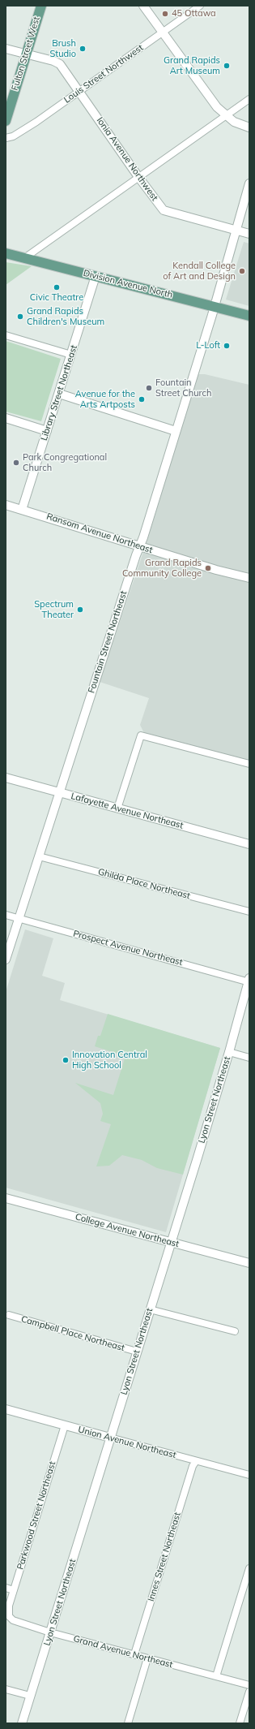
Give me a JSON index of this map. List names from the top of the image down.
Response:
{
  "streets": {
    "main road": ["Fulton Street West", "Division Avenue North"],
    "street": [
      "Louis Street Northwest",
      "Ionia Avenue Northwest",
      "Library Street Northeast",
      "Ransom Avenue Northeast",
      "Fountain Street Northeast",
      "Lafayette Avenue Northeast",
      "Ghilda Place Northeast",
      "Prospect Avenue Northeast",
      "Lyon Street Northeast",
      "College Avenue Northeast",
      "Campbell Place Northeast",
      "Union Avenue Northeast",
      "Parkwood Street Northeast",
      "Innes Street Northeast",
      "Grand Avenue Northeast"
    ]
  },
  "crossings": [
    ["Fulton Street West", "Ionia Avenue Northwest"],
    ["Louis Street Northwest", "Ionia Avenue Northwest"],
    ["Ionia Avenue Northwest", "Fountain Street Northeast"],
    ["Division Avenue North", "Library Street Northeast"],
    ["Division Avenue North", "Fountain Street Northeast"],
    ["Library Street Northeast", "Ransom Avenue Northeast"],
    ["Ransom Avenue Northeast", "Fountain Street Northeast"],
    ["Fountain Street Northeast", "Lafayette Avenue Northeast"],
    ["Fountain Street Northeast", "Ghilda Place Northeast"],
    ["Fountain Street Northeast", "Prospect Avenue Northeast"],
    ["Prospect Avenue Northeast", "Lyon Street Northeast"],
    ["Lyon Street Northeast", "College Avenue Northeast"],
    ["Lyon Street Northeast", "Campbell Place Northeast"],
    ["Lyon Street Northeast", "Union Avenue Northeast"],
    ["Lyon Street Northeast", "Grand Avenue Northeast"],
    ["Union Avenue Northeast", "Parkwood Street Northeast"],
    ["Union Avenue Northeast", "Innes Street Northeast"],
    ["Parkwood Street Northeast", "Grand Avenue Northeast"],
    ["Innes Street Northeast", "Grand Avenue Northeast"]
  ],
  "places": [
    "45 Ottawa",
    "Brush Studio",
    "Grand Rapids Art Museum",
    "Kendall College of Art and Design",
    "Civic Theatre",
    "Grand Rapids Children's Museum",
    "L-Loft",
    "Fountain Street Church",
    "Avenue for the Arts Artposts",
    "Park Congregational Church",
    "Grand Rapids Community College",
    "Spectrum Theater",
    "Innovation Central High School"
  ]
}
